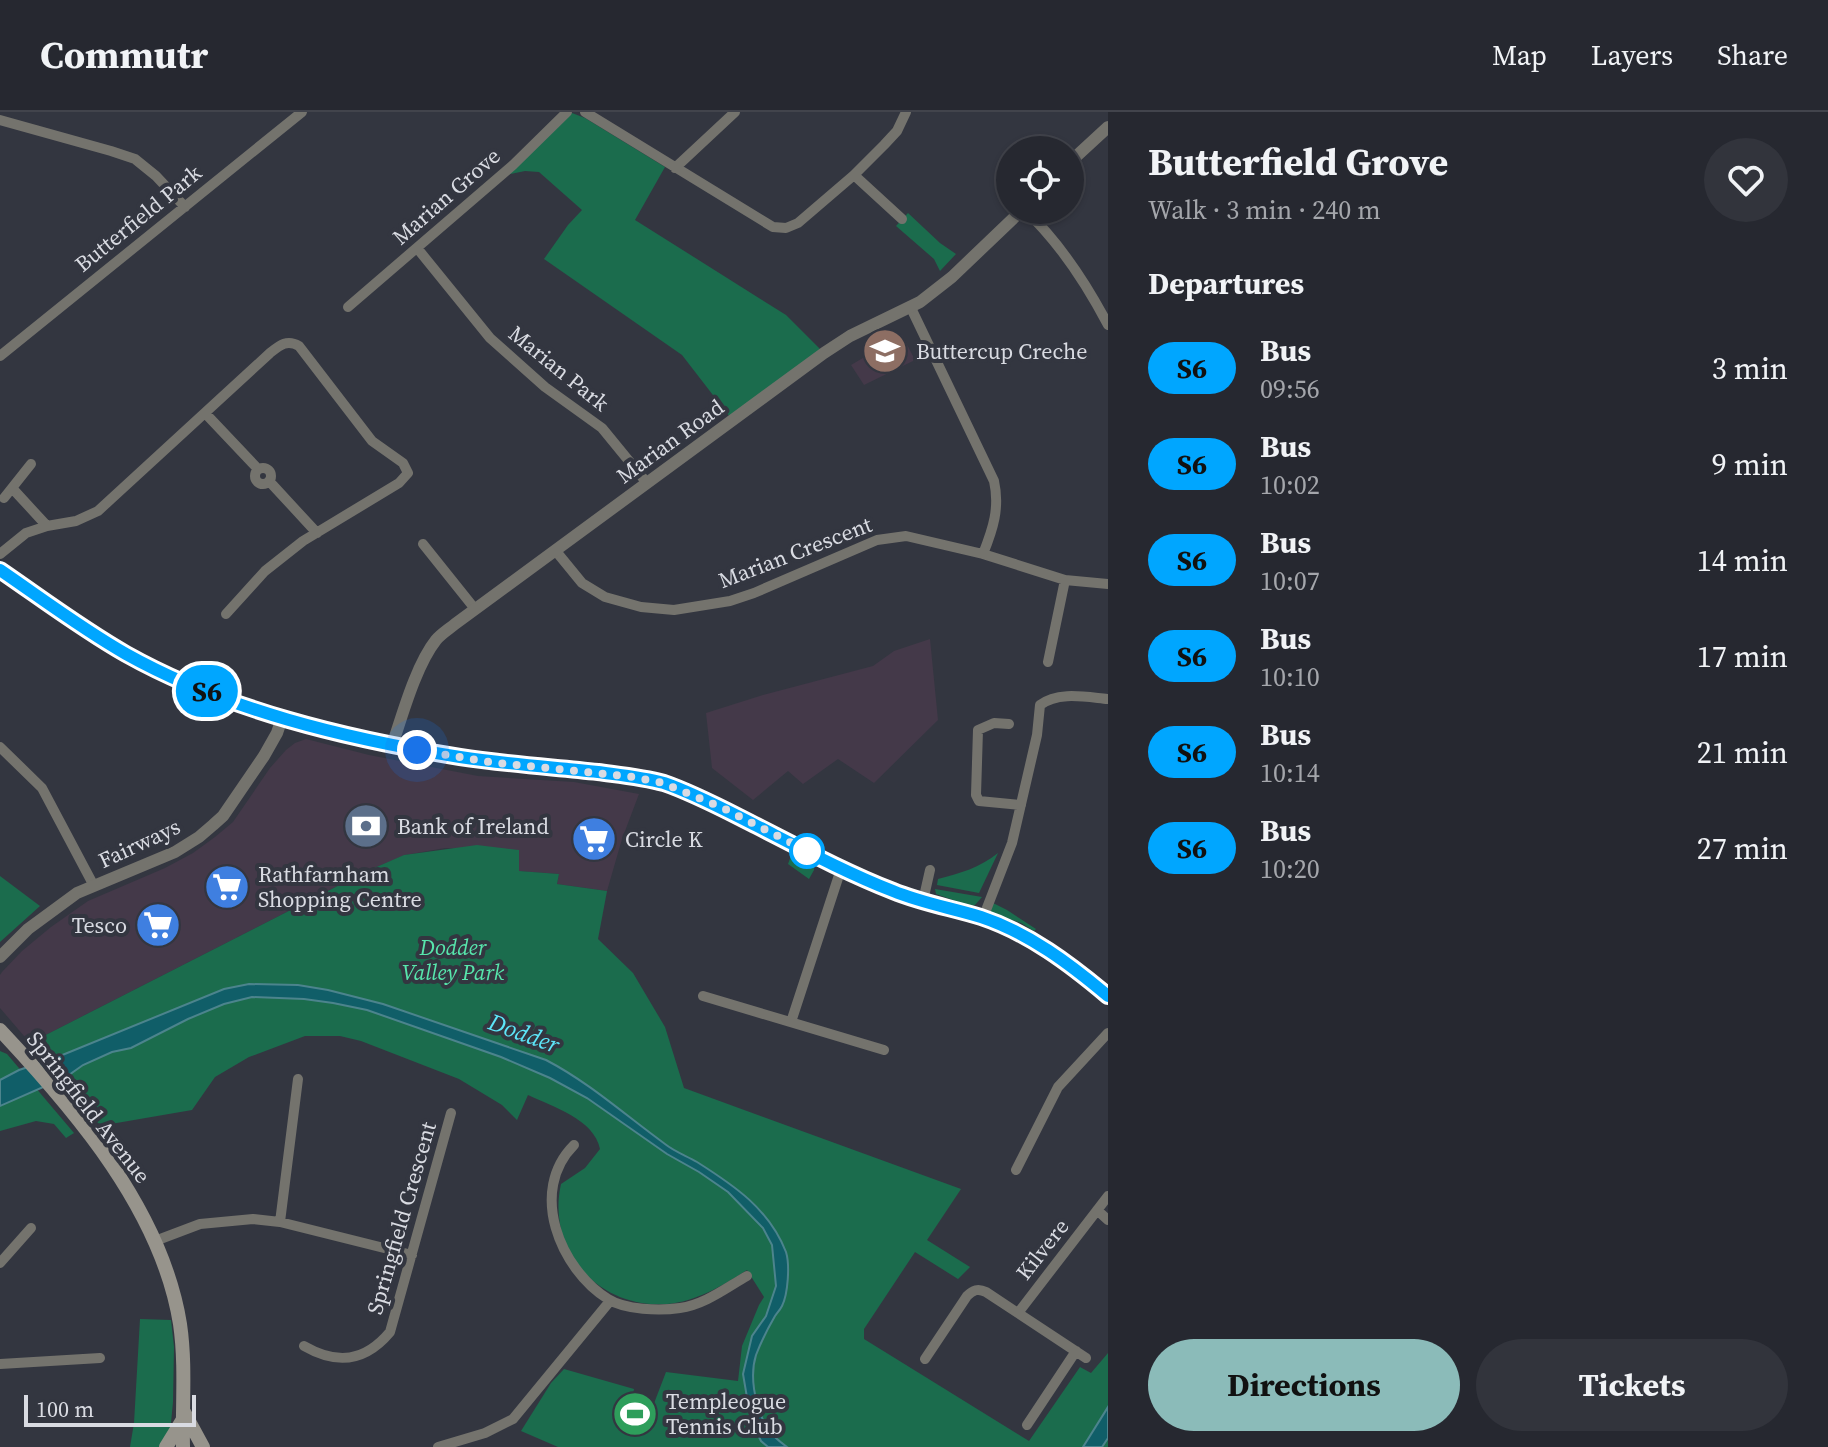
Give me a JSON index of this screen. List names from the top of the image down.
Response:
{
  "streets": {
    "main road": ["Springfield Avenue"],
    "street": [
      "Marian Grove",
      "Butterfield Park",
      "Marian Park",
      "Marian Road",
      "Marian Crescent",
      "Fairways",
      "Springfield Crescent",
      "Kilvere"
    ]
  },
  "crossings": [
    ["Marian Grove", "Marian Park"],
    ["Marian Park", "Marian Road"],
    ["Marian Road", "Marian Crescent"]
  ],
  "water": ["Dodder"],
  "parks": ["Dodder Valley Park"],
  "places": {
    "school or university": ["Buttercup Creche"],
    "bank": ["Bank of Ireland"],
    "supermarket": ["Circle K", "Rathfarnham Shopping Centre", "Tesco"],
    "sports": ["Templeogue Tennis Club"]
  },
  "lines": ["bus line S6"],
  "scale_bar": "100 m",
  "page": {
    "header": "Commutr",
    "nav": ["Map", "Layers", "Share"],
    "on_map": "S6",
    "heading": [
      ["Butterfield Grove", "Walk · 3 min · 240 m"],
      "Departures"
    ],
    "list": [
      {
        "mark": "S6",
        "name": "Bus",
        "note": "09:56",
        "value": "3 min"
      },
      {
        "mark": "S6",
        "name": "Bus",
        "note": "10:02",
        "value": "9 min"
      },
      {
        "mark": "S6",
        "name": "Bus",
        "note": "10:07",
        "value": "14 min"
      },
      {
        "mark": "S6",
        "name": "Bus",
        "note": "10:10",
        "value": "17 min"
      },
      {
        "mark": "S6",
        "name": "Bus",
        "note": "10:14",
        "value": "21 min"
      },
      {
        "mark": "S6",
        "name": "Bus",
        "note": "10:20",
        "value": "27 min"
      }
    ],
    "buttons": ["Directions", "Tickets"],
    "scale": "100 m"
  }
}
